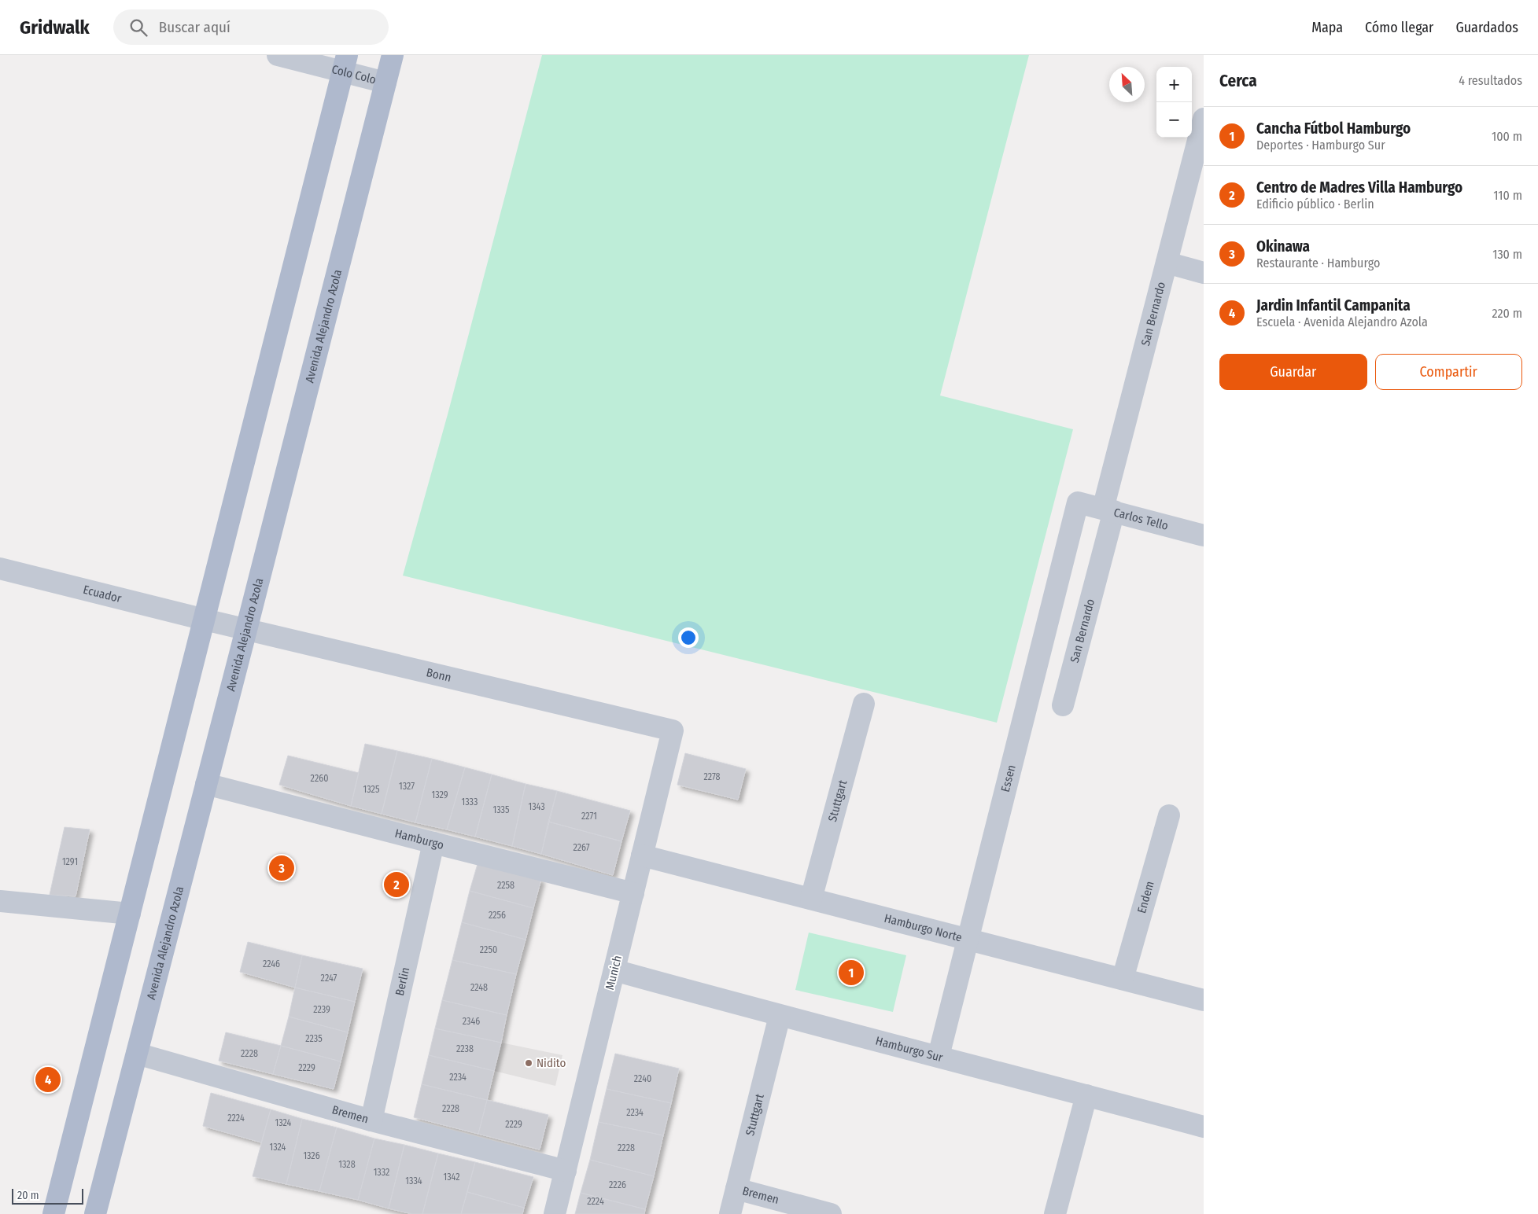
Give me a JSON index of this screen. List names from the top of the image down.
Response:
{
  "streets": {
    "main road": ["Avenida Alejandro Azola"],
    "street": [
      "Colo Colo",
      "San Bernardo",
      "Carlos Tello",
      "Ecuador",
      "Bonn",
      "Essen",
      "Stuttgart",
      "Hamburgo",
      "Endem",
      "Hamburgo Norte",
      "Munich",
      "Berlin",
      "Hamburgo Sur",
      "Bremen"
    ]
  },
  "crossings": [
    ["Colo Colo", "Avenida Alejandro Azola"],
    ["San Bernardo", "Carlos Tello"],
    ["Avenida Alejandro Azola", "Bonn"],
    ["Avenida Alejandro Azola", "Hamburgo"],
    ["Avenida Alejandro Azola", "Bremen"],
    ["Carlos Tello", "Essen"],
    ["Ecuador", "Bonn"],
    ["Bonn", "Munich"],
    ["Essen", "Hamburgo Norte"],
    ["Essen", "Hamburgo Sur"],
    ["Stuttgart", "Hamburgo Norte"],
    ["Stuttgart", "Hamburgo Sur"],
    ["Stuttgart", "Bremen"],
    ["Hamburgo", "Munich"],
    ["Hamburgo", "Berlin"],
    ["Endem", "Hamburgo Norte"],
    ["Hamburgo Norte", "Munich"],
    ["Munich", "Hamburgo Sur"],
    ["Munich", "Bremen"],
    ["Berlin", "Bremen"]
  ],
  "places": ["Nidito"],
  "house_numbers": [
    "2278",
    "2260",
    "1327",
    "1325",
    "1329",
    "1333",
    "1343",
    "1335",
    "2271",
    "2267",
    "1291",
    "2258",
    "2256",
    "2250",
    "2246",
    "2247",
    "2248",
    "2239",
    "2346",
    "2235",
    "2238",
    "2228",
    "2229",
    "2234",
    "2240",
    "2228",
    "2234",
    "2224",
    "1324",
    "2229",
    "1324",
    "2228",
    "1326",
    "1328",
    "1332",
    "1342",
    "1334",
    "2226",
    "2224"
  ],
  "scale_bar": "20 m",
  "north": "top left",
  "page": {
    "header": "Gridwalk",
    "search": "Buscar aquí",
    "nav": ["Mapa", "Cómo llegar", "Guardados"],
    "heading": ["Cerca", "4 resultados"],
    "map_buttons": ["+", "−"],
    "list": [
      {
        "mark": "1",
        "name": "Cancha Fútbol Hamburgo",
        "note": "Deportes · Hamburgo Sur",
        "value": "100 m"
      },
      {
        "mark": "2",
        "name": "Centro de Madres Villa Hamburgo",
        "note": "Edificio público · Berlin",
        "value": "110 m"
      },
      {
        "mark": "3",
        "name": "Okinawa",
        "note": "Restaurante · Hamburgo",
        "value": "130 m"
      },
      {
        "mark": "4",
        "name": "Jardin Infantil Campanita",
        "note": "Escuela · Avenida Alejandro Azola",
        "value": "220 m"
      }
    ],
    "buttons": ["Guardar", "Compartir"],
    "pins": [
      "3",
      "2",
      "1",
      "4"
    ],
    "scale": "20 m"
  }
}
